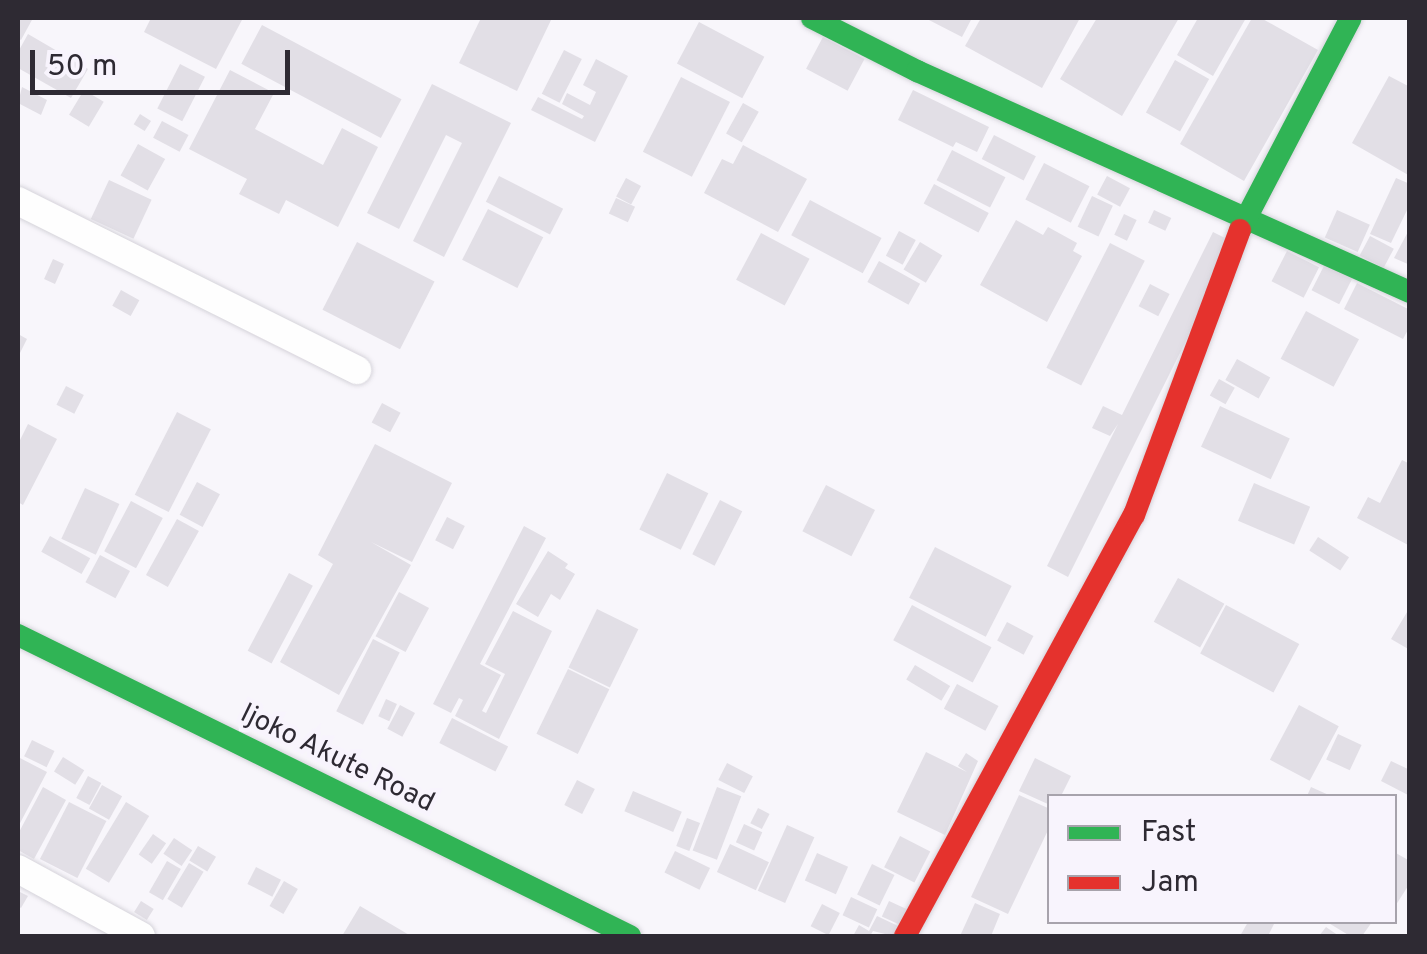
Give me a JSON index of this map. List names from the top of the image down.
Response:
{
  "streets": {
    "street": ["Ijoko Akute Road"]
  },
  "legend": ["Fast", "Jam"],
  "scale_bar": "50 m"
}
